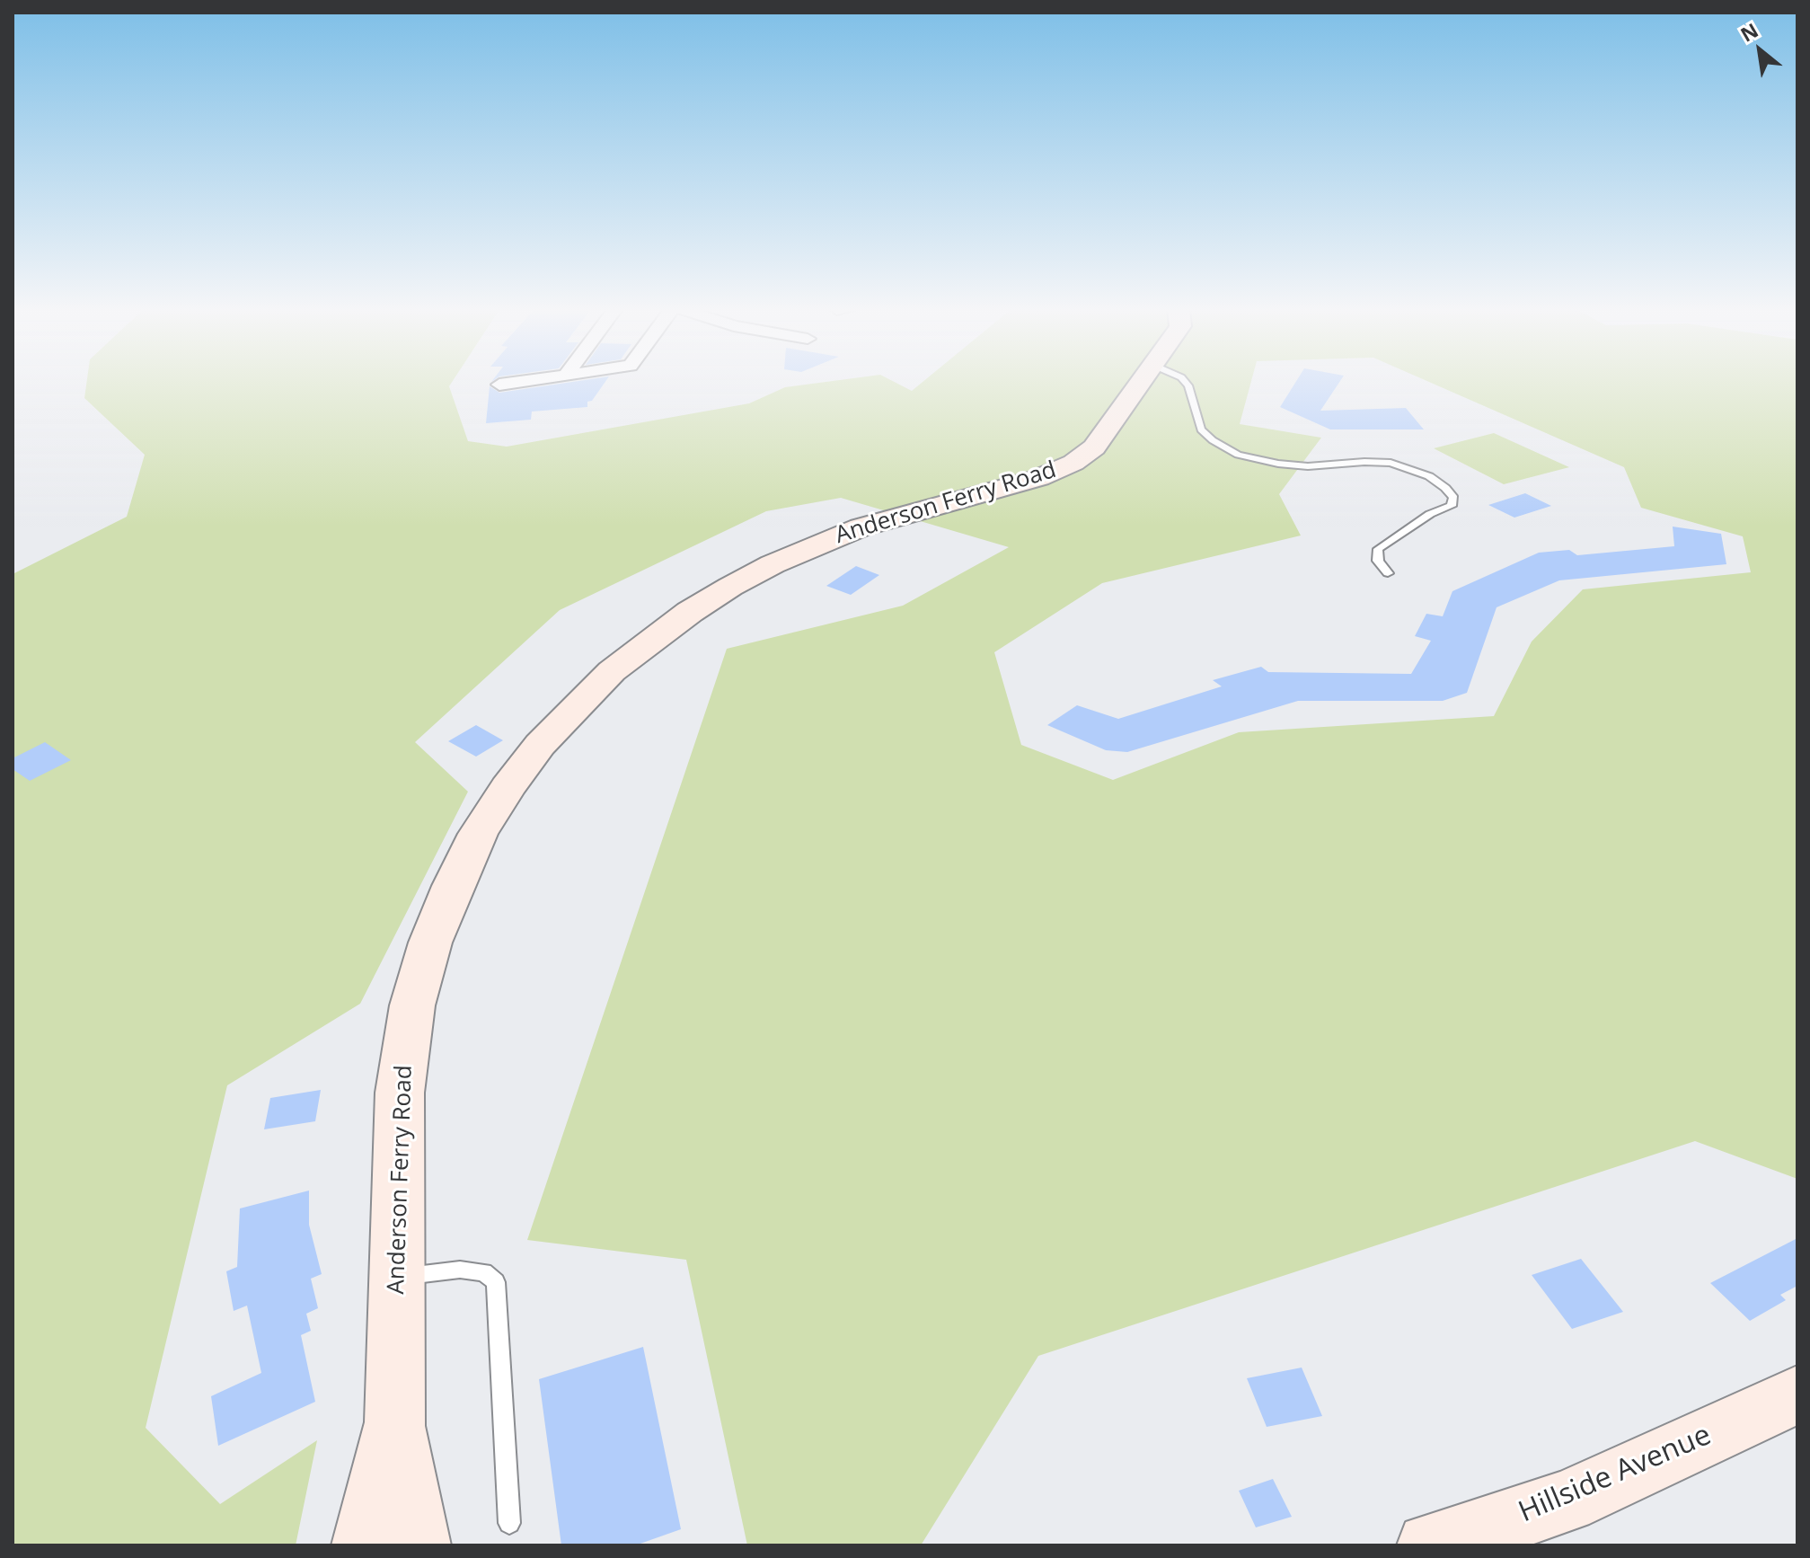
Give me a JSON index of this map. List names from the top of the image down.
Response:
{
  "streets": {
    "street": ["Anderson Ferry Road", "Hillside Avenue"]
  },
  "north": "top left"
}
